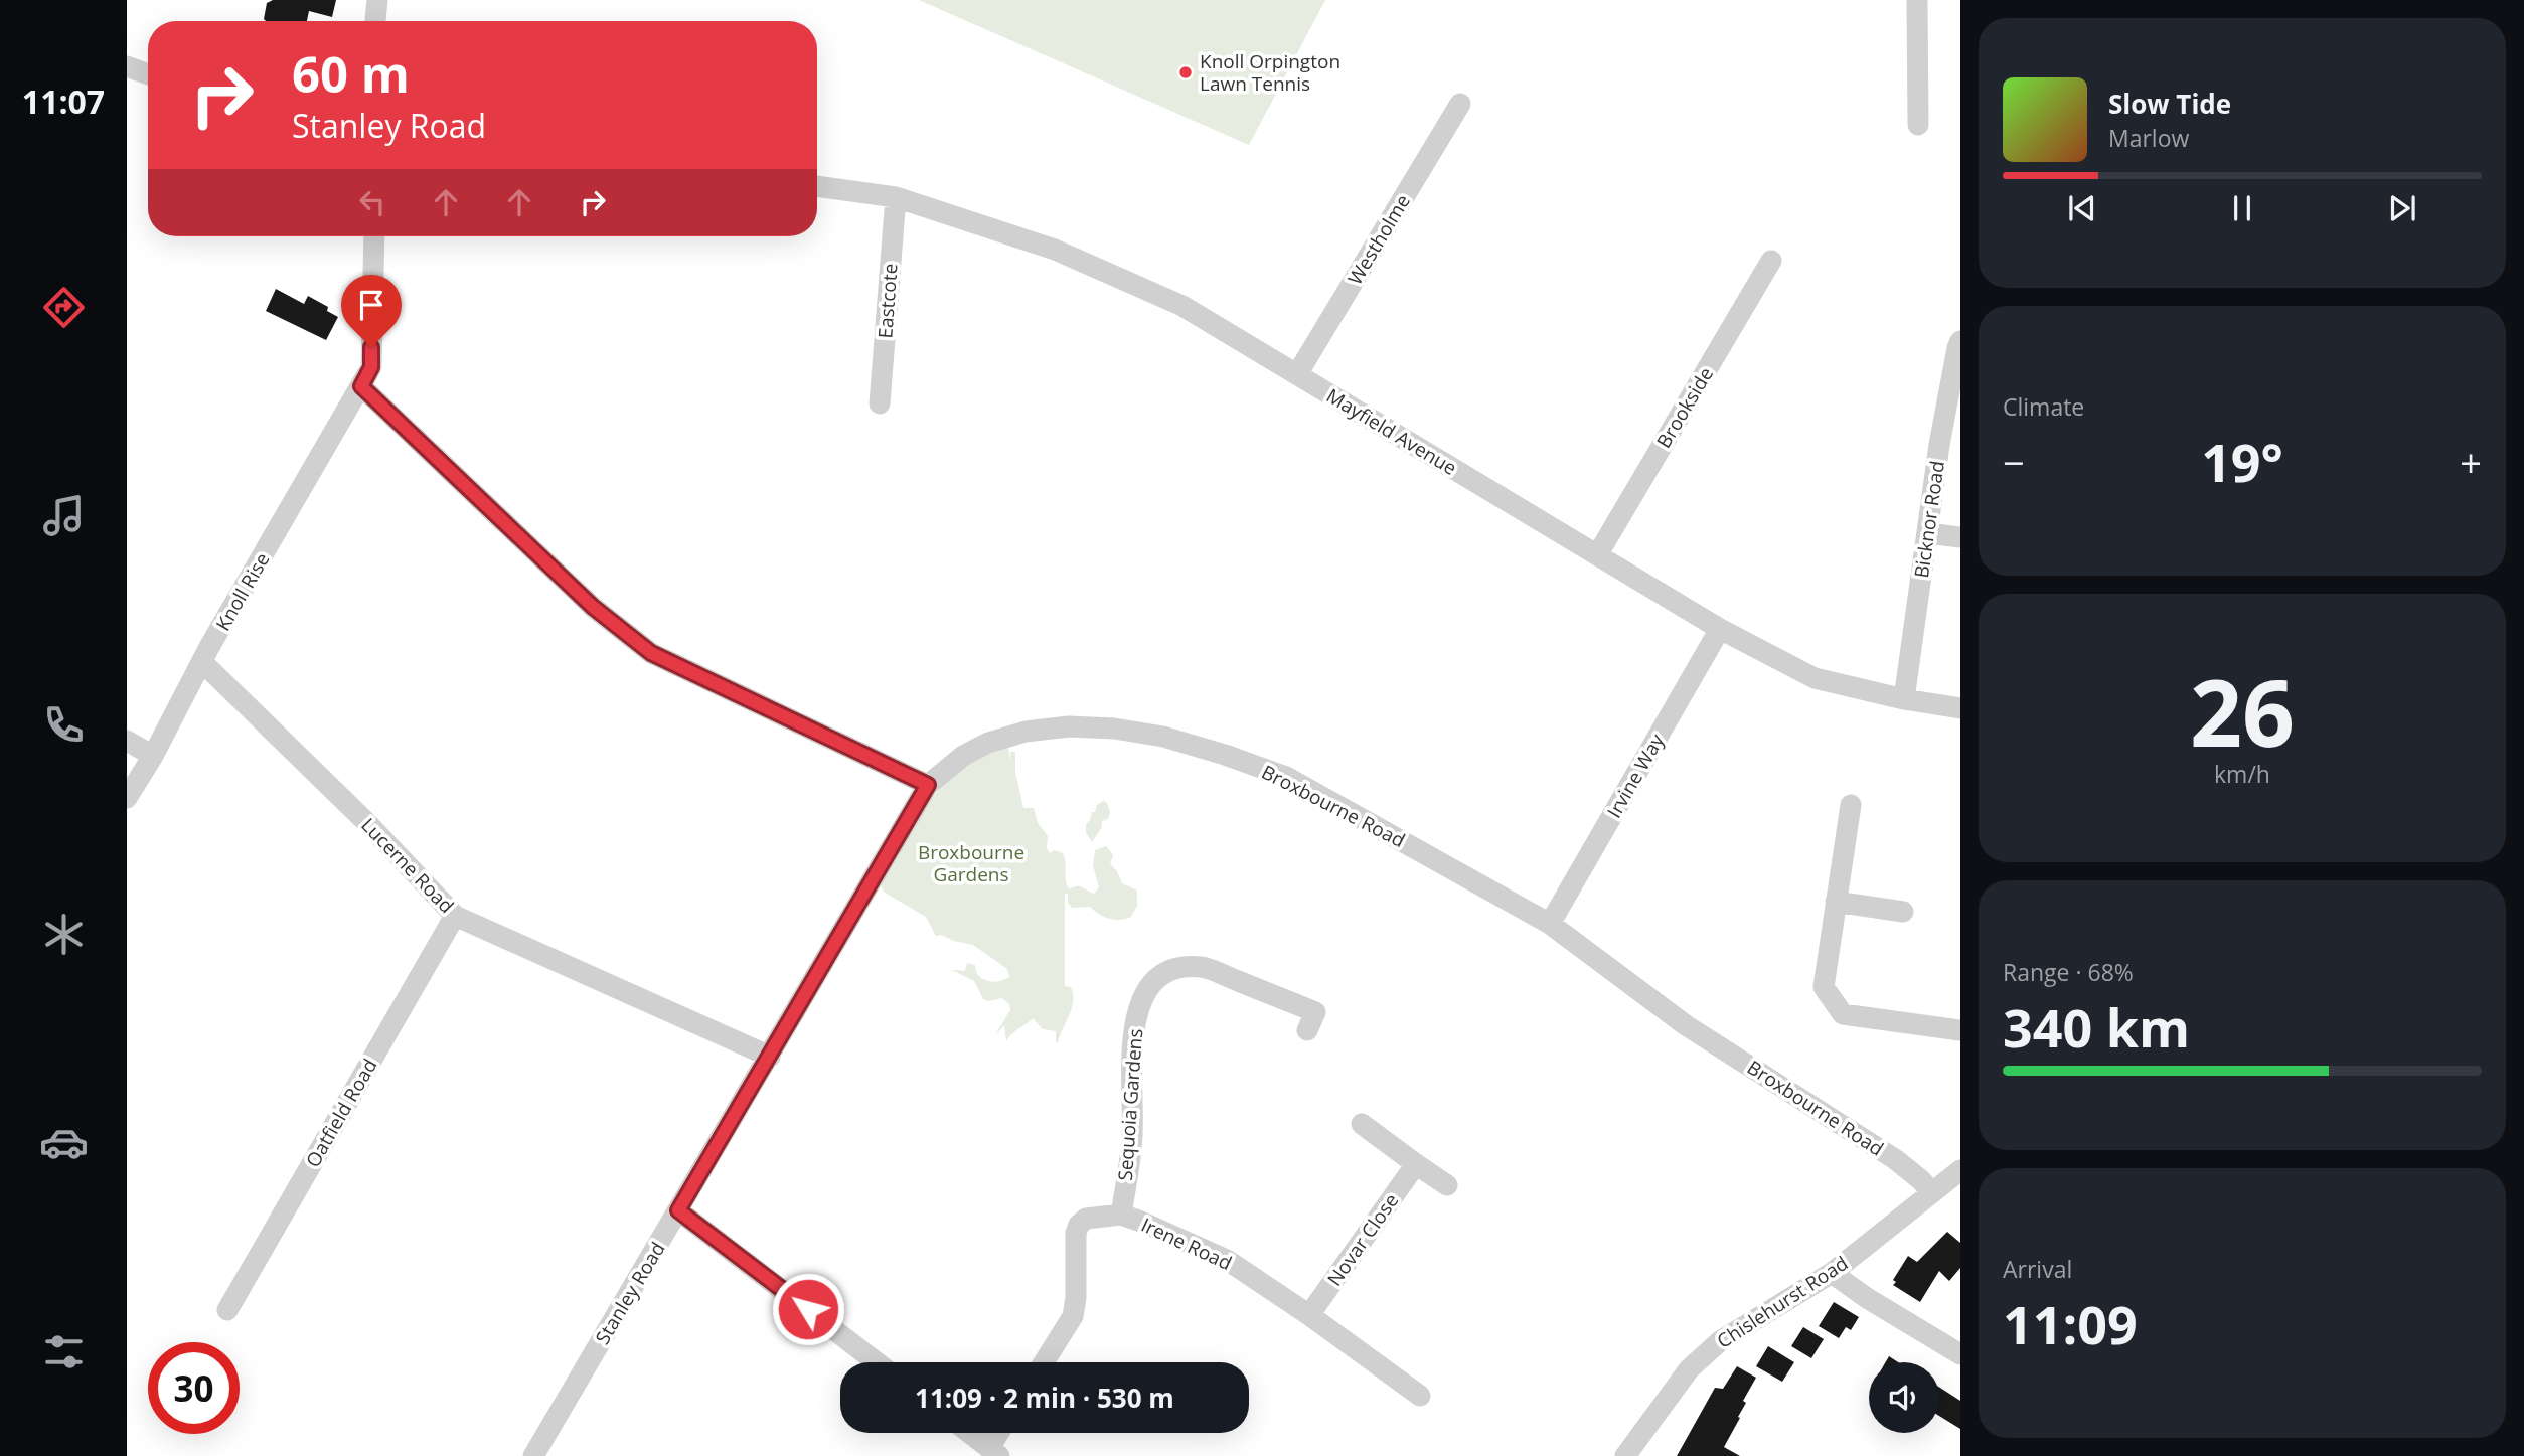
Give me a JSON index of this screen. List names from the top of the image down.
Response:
{
  "streets": {
    "street": [
      "Westholme",
      "Eastcote",
      "Brookside",
      "Mayfield Avenue",
      "Bicknor Road",
      "Knoll Rise",
      "Irvine Way",
      "Broxbourne Road",
      "Lucerne Road",
      "Sequoia Gardens",
      "Oatfield Road",
      "Novar Close",
      "Irene Road",
      "Stanley Road",
      "Chislehurst Road"
    ]
  },
  "crossings": [
    ["Westholme", "Mayfield Avenue"],
    ["Eastcote", "Mayfield Avenue"],
    ["Brookside", "Mayfield Avenue"],
    ["Mayfield Avenue", "Bicknor Road"],
    ["Mayfield Avenue", "Irvine Way"],
    ["Knoll Rise", "Lucerne Road"],
    ["Irvine Way", "Broxbourne Road"],
    ["Broxbourne Road", "Stanley Road"],
    ["Broxbourne Road", "Chislehurst Road"],
    ["Lucerne Road", "Oatfield Road"],
    ["Lucerne Road", "Stanley Road"],
    ["Sequoia Gardens", "Irene Road"],
    ["Novar Close", "Irene Road"]
  ],
  "parks": ["Broxbourne Gardens"],
  "places": ["Knoll Orpington Lawn Tennis"],
  "page": {
    "tabs": "11:07",
    "turn": ["60 m", "Stanley Road"],
    "song": ["Slow Tide", "Marlow"],
    "tile": [
      "Climate",
      ["26", "km/h"],
      ["Range · 68%", "340 km"],
      ["Arrival", "11:09"]
    ],
    "heat": ["−", "19°", "+"],
    "limit": "30",
    "trip": "11:09 · 2 min · 530 m"
  }
}
